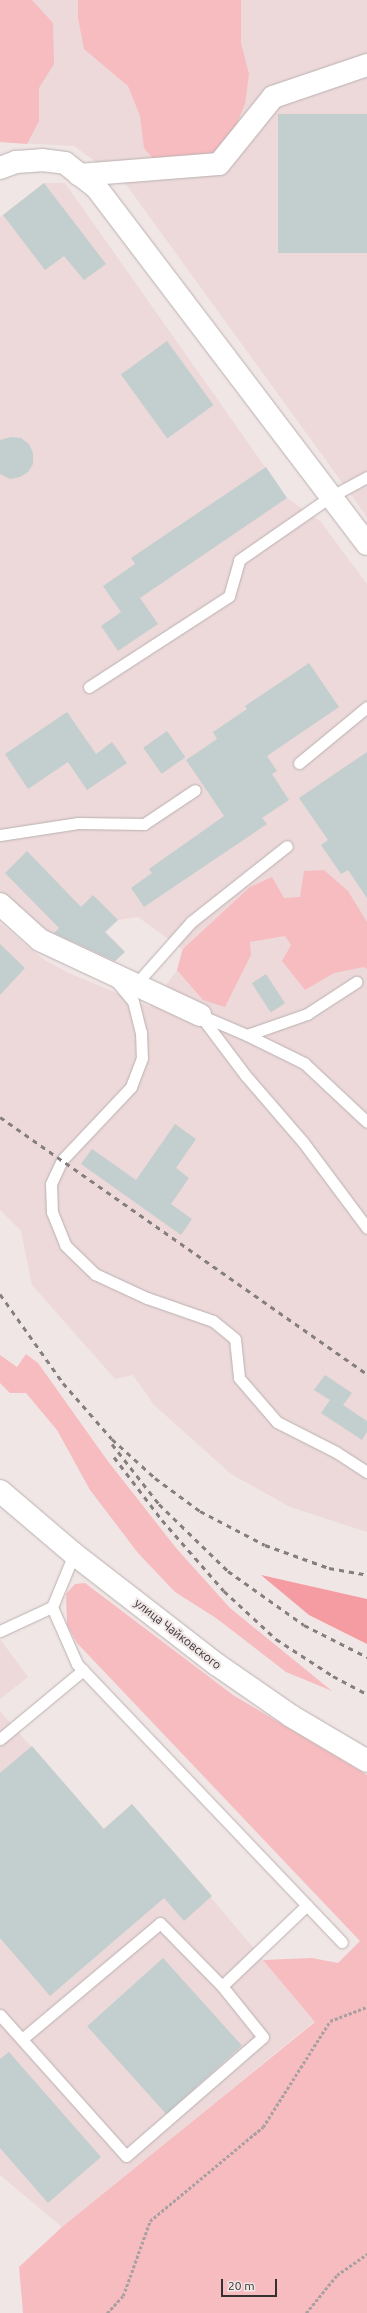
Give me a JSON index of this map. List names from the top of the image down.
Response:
{
  "streets": {
    "street": ["улица Чайковского"]
  },
  "scale_bar": "20 m"
}
